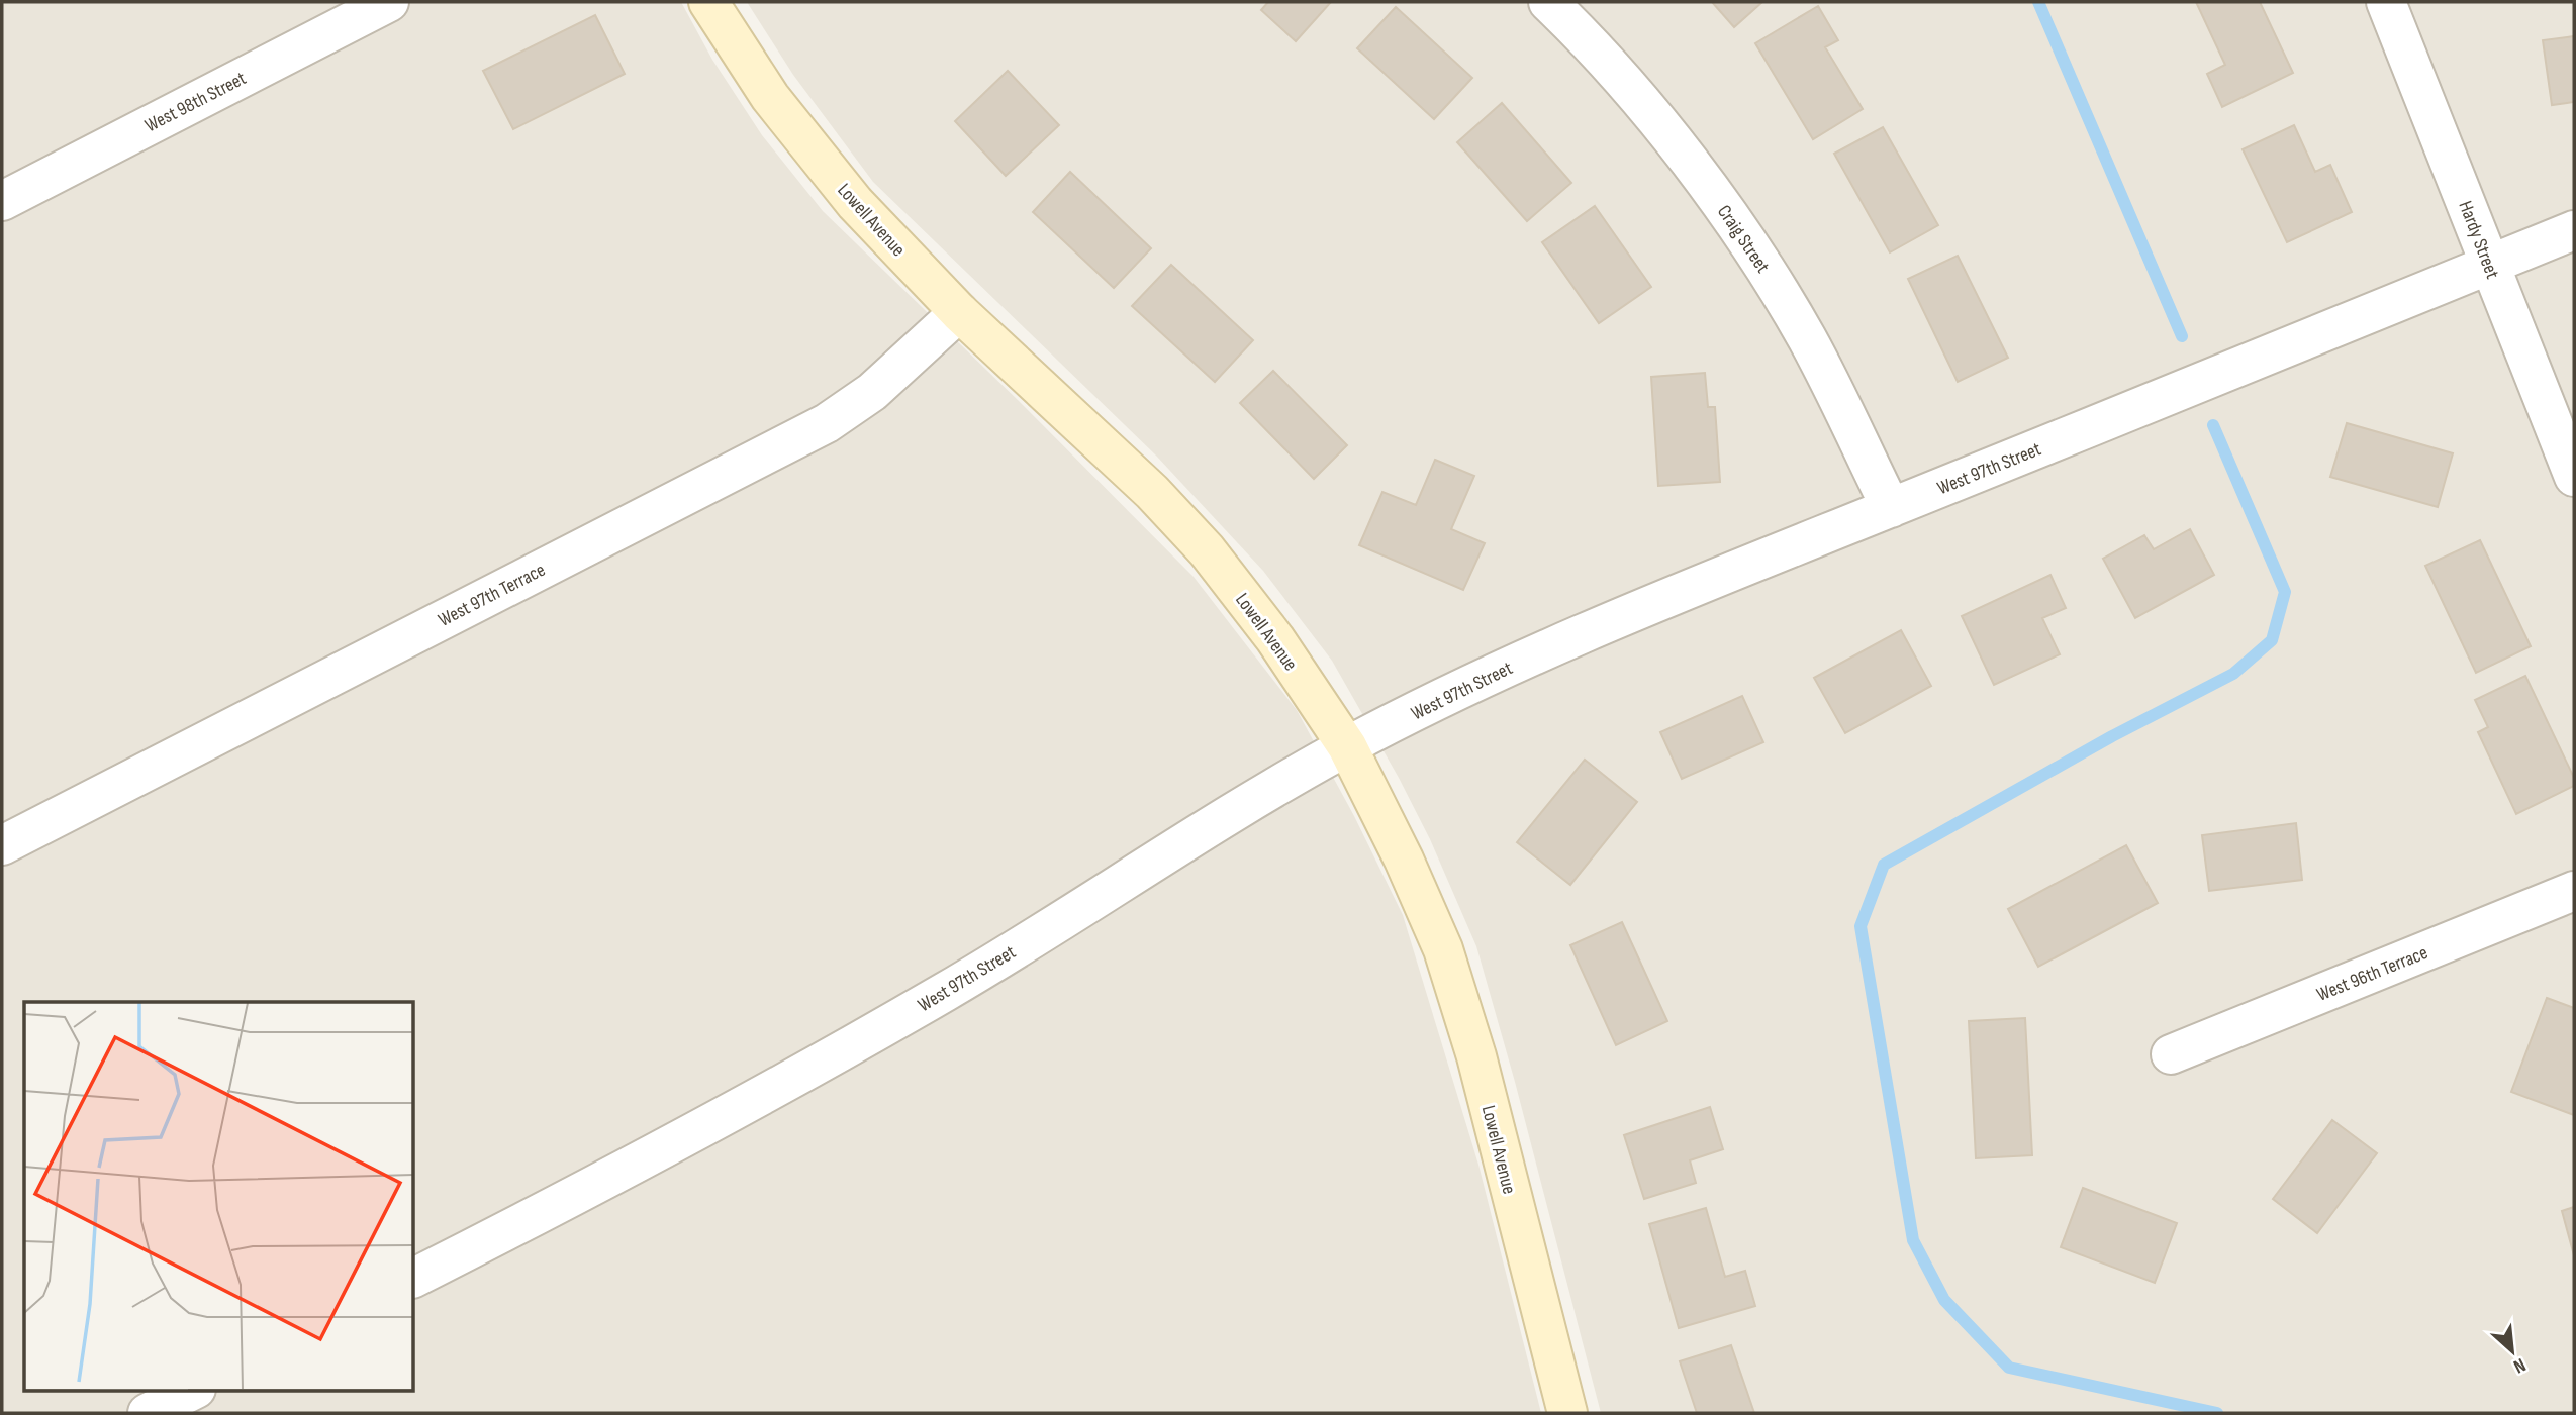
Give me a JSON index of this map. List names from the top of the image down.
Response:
{
  "streets": {
    "street": [
      "West 98th Street",
      "Lowell Avenue",
      "Craig Street",
      "Hardy Street",
      "West 97th Street",
      "West 97th Terrace",
      "West 96th Terrace"
    ]
  },
  "crossings": [
    ["Lowell Avenue", "West 97th Street"],
    ["Lowell Avenue", "West 97th Terrace"],
    ["Craig Street", "West 97th Street"],
    ["Hardy Street", "West 97th Street"]
  ],
  "north": "bottom right"
}
